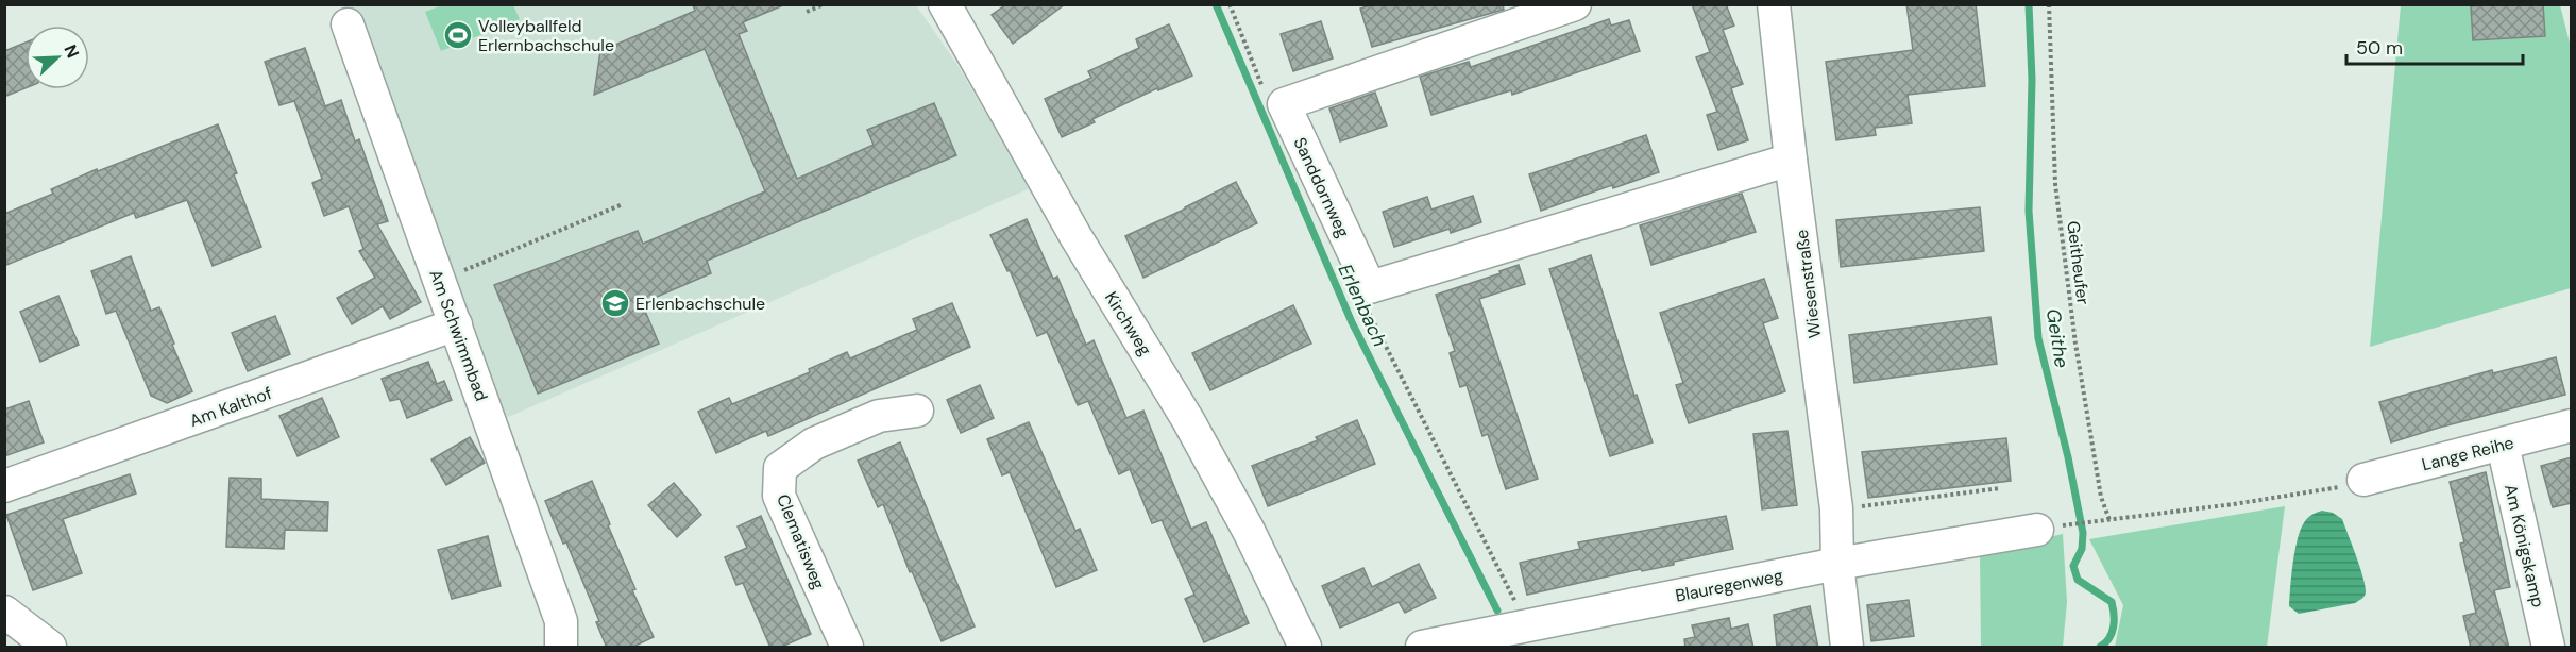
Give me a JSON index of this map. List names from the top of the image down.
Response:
{
  "streets": {
    "street": [
      "Sanddornweg",
      "Wiesenstraße",
      "Kirchweg",
      "Am Schwimmbad",
      "Am Kalthof",
      "Lange Reihe",
      "Clematisweg",
      "Am Königskamp",
      "Blauregenweg"
    ],
    "path": ["Geitheufer"]
  },
  "crossings": [
    ["Wiesenstraße", "Blauregenweg"],
    ["Am Schwimmbad", "Am Kalthof"],
    ["Lange Reihe", "Am Königskamp"]
  ],
  "water": ["Erlenbach", "Geithe"],
  "places": {
    "sports": ["Volleyballfeld Erlernbachschule"],
    "school or university": ["Erlenbachschule"]
  },
  "scale_bar": "50 m",
  "north": "top right"
}
